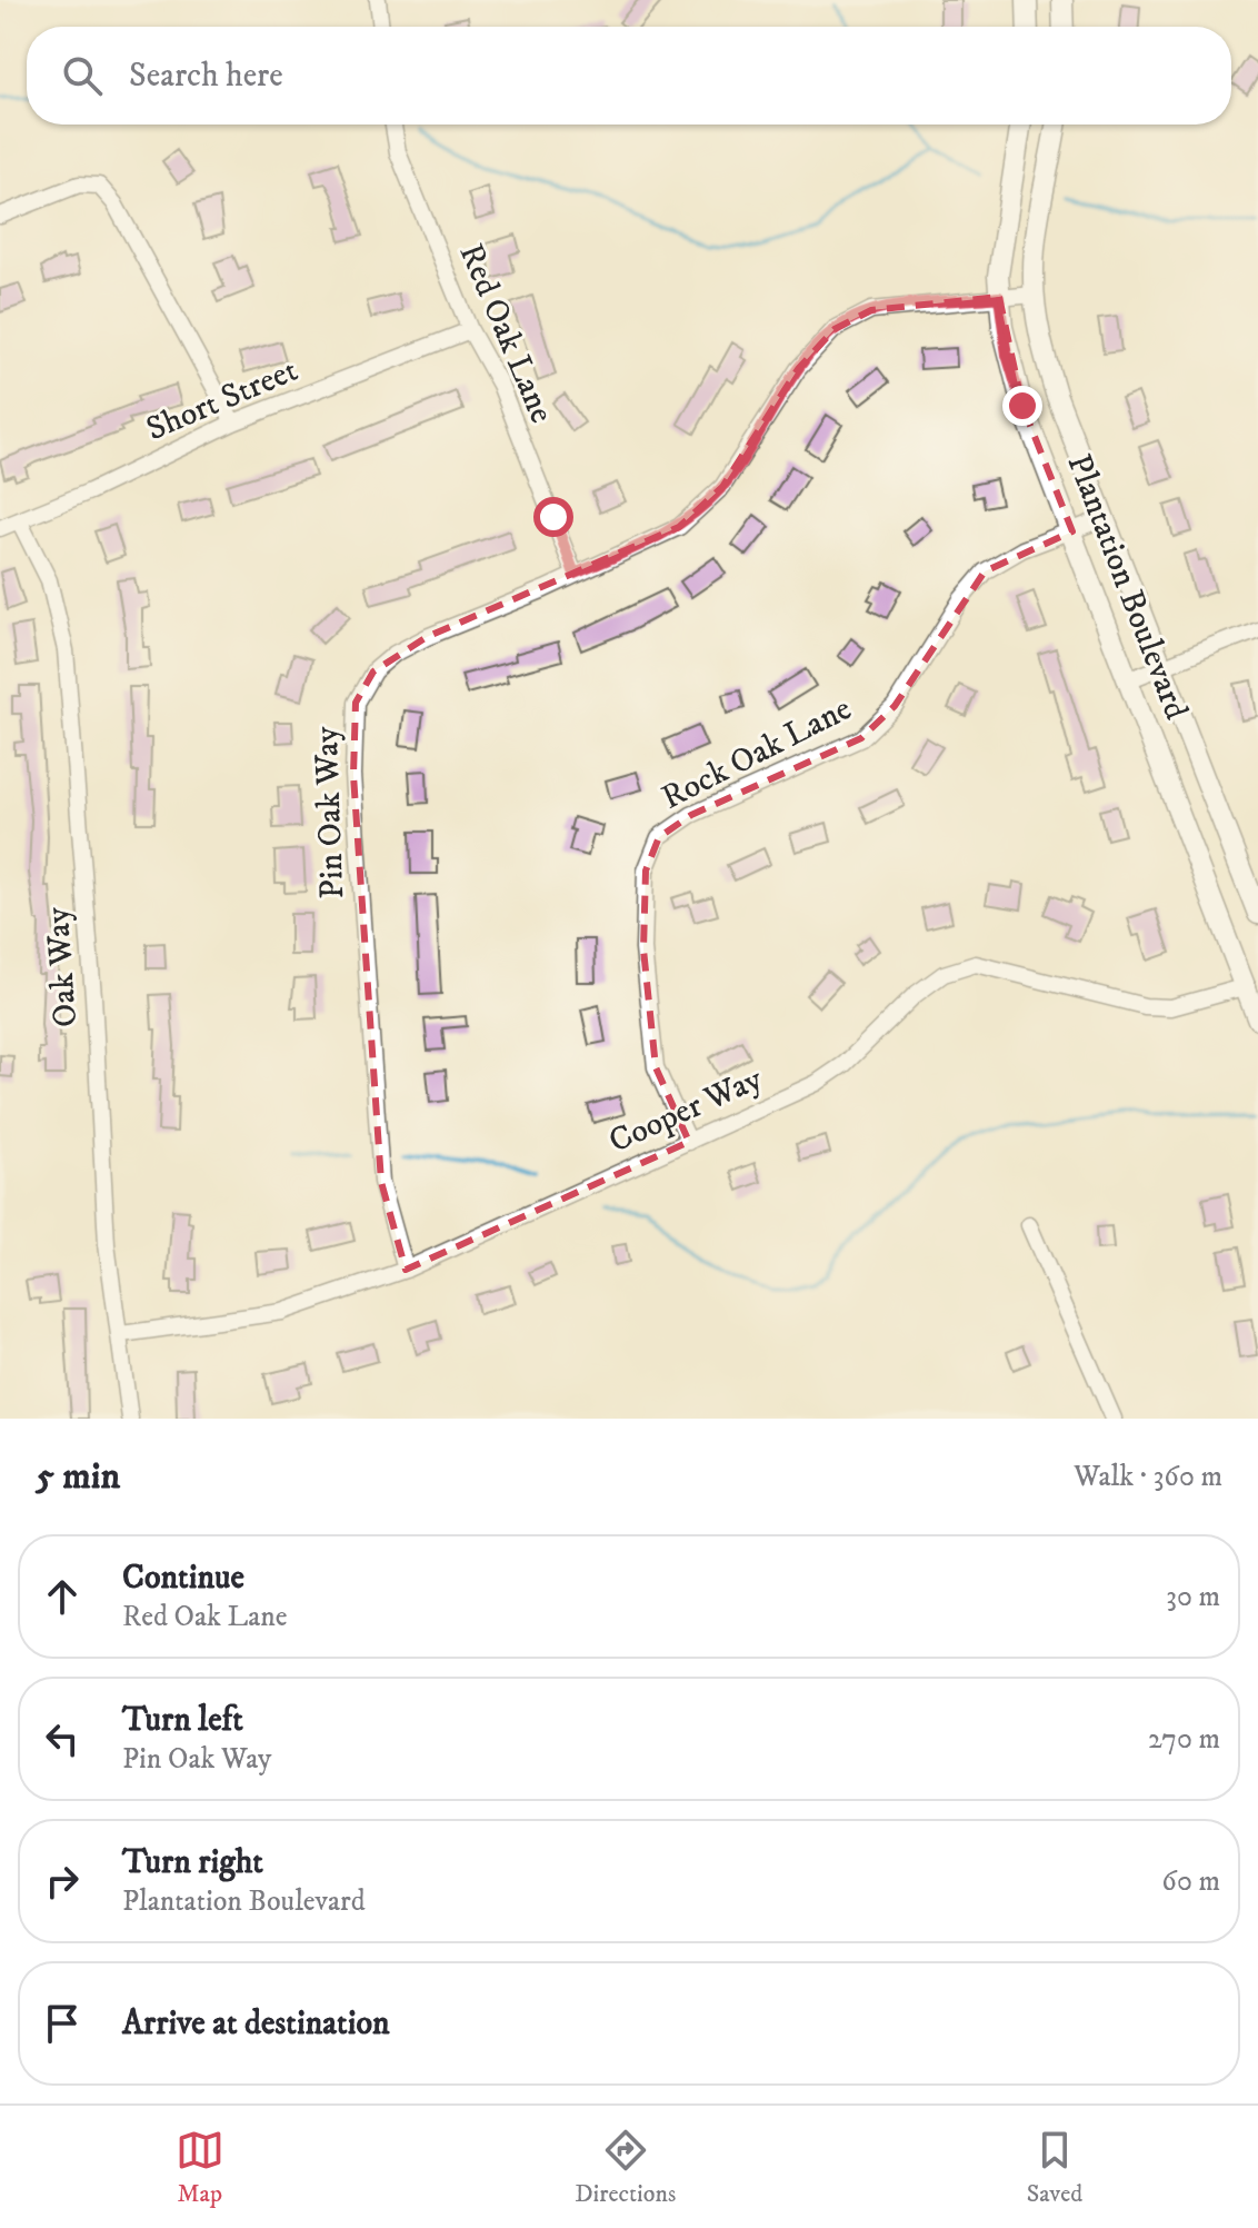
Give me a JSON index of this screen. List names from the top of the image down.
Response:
{
  "streets": {
    "street": [
      "Red Oak Lane",
      "Short Street",
      "Plantation Boulevard",
      "Rock Oak Lane",
      "Pin Oak Way",
      "Oak Way",
      "Cooper Way"
    ]
  },
  "crossings": [
    ["Red Oak Lane", "Short Street"],
    ["Red Oak Lane", "Pin Oak Way"],
    ["Short Street", "Oak Way"],
    ["Plantation Boulevard", "Rock Oak Lane"],
    ["Plantation Boulevard", "Pin Oak Way"],
    ["Plantation Boulevard", "Cooper Way"],
    ["Rock Oak Lane", "Cooper Way"],
    ["Pin Oak Way", "Cooper Way"],
    ["Oak Way", "Cooper Way"]
  ],
  "page": {
    "search": "Search here",
    "heading": ["5 min", "Walk · 360 m"],
    "list": [
      ["Continue", "Red Oak Lane", "30 m"],
      ["Turn left", "Pin Oak Way", "270 m"],
      ["Turn right", "Plantation Boulevard", "60 m"],
      "Arrive at destination"
    ],
    "nav": ["Map", "Directions", "Saved"]
  }
}
